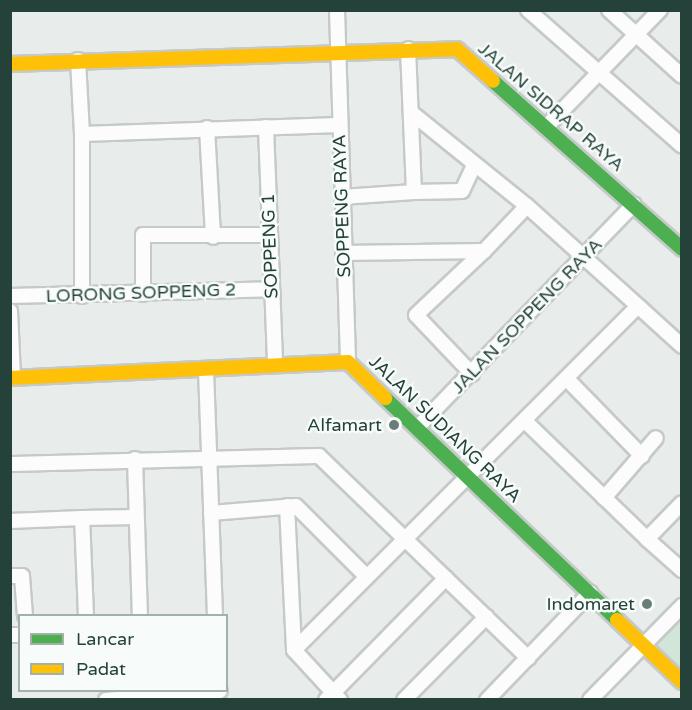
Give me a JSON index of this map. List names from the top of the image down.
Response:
{
  "streets": {
    "street": [
      "JALAN SIDRAP RAYA",
      "SOPPENG RAYA",
      "SOPPENG 1",
      "LORONG SOPPENG 2",
      "JALAN SOPPENG RAYA",
      "JALAN SUDIANG RAYA"
    ]
  },
  "crossings": [
    ["JALAN SIDRAP RAYA", "SOPPENG RAYA"],
    ["JALAN SIDRAP RAYA", "JALAN SOPPENG RAYA"],
    ["SOPPENG RAYA", "JALAN SUDIANG RAYA"],
    ["SOPPENG 1", "LORONG SOPPENG 2"],
    ["SOPPENG 1", "JALAN SUDIANG RAYA"],
    ["JALAN SOPPENG RAYA", "JALAN SUDIANG RAYA"]
  ],
  "places": ["Alfamart", "Indomaret"],
  "legend": ["Lancar", "Padat"]
}
